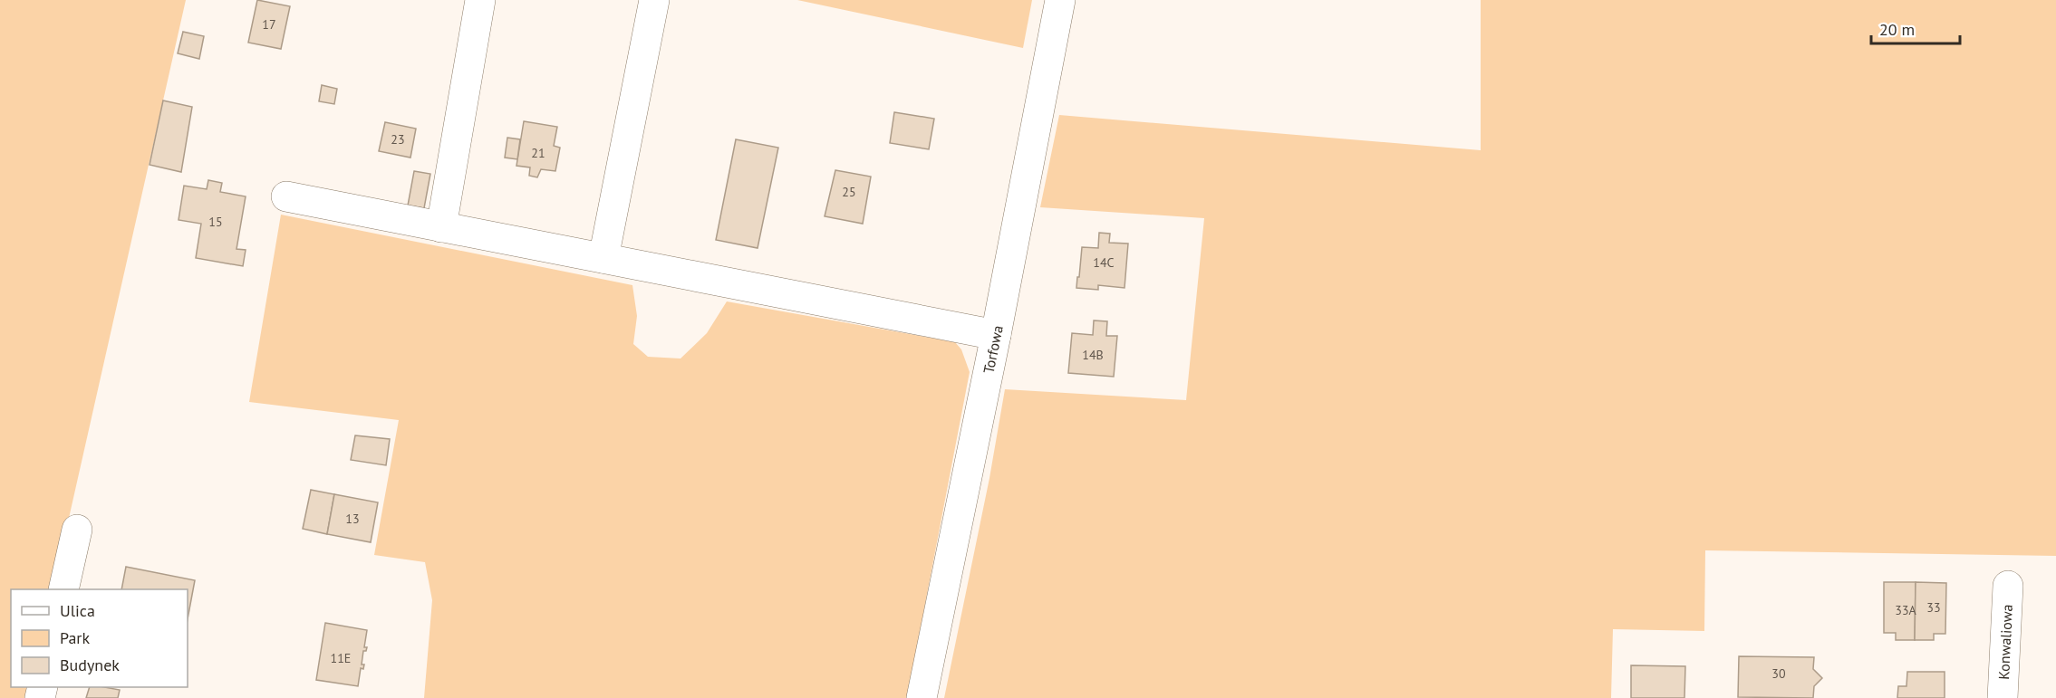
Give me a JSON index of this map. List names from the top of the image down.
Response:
{
  "streets": {
    "street": ["Torfowa", "Konwaliowa"]
  },
  "house_numbers": [
    "17",
    "23",
    "21",
    "25",
    "15",
    "14C",
    "14B",
    "13",
    "33",
    "33A",
    "11E",
    "30"
  ],
  "legend": ["Ulica", "Park", "Budynek"],
  "scale_bar": "20 m"
}
